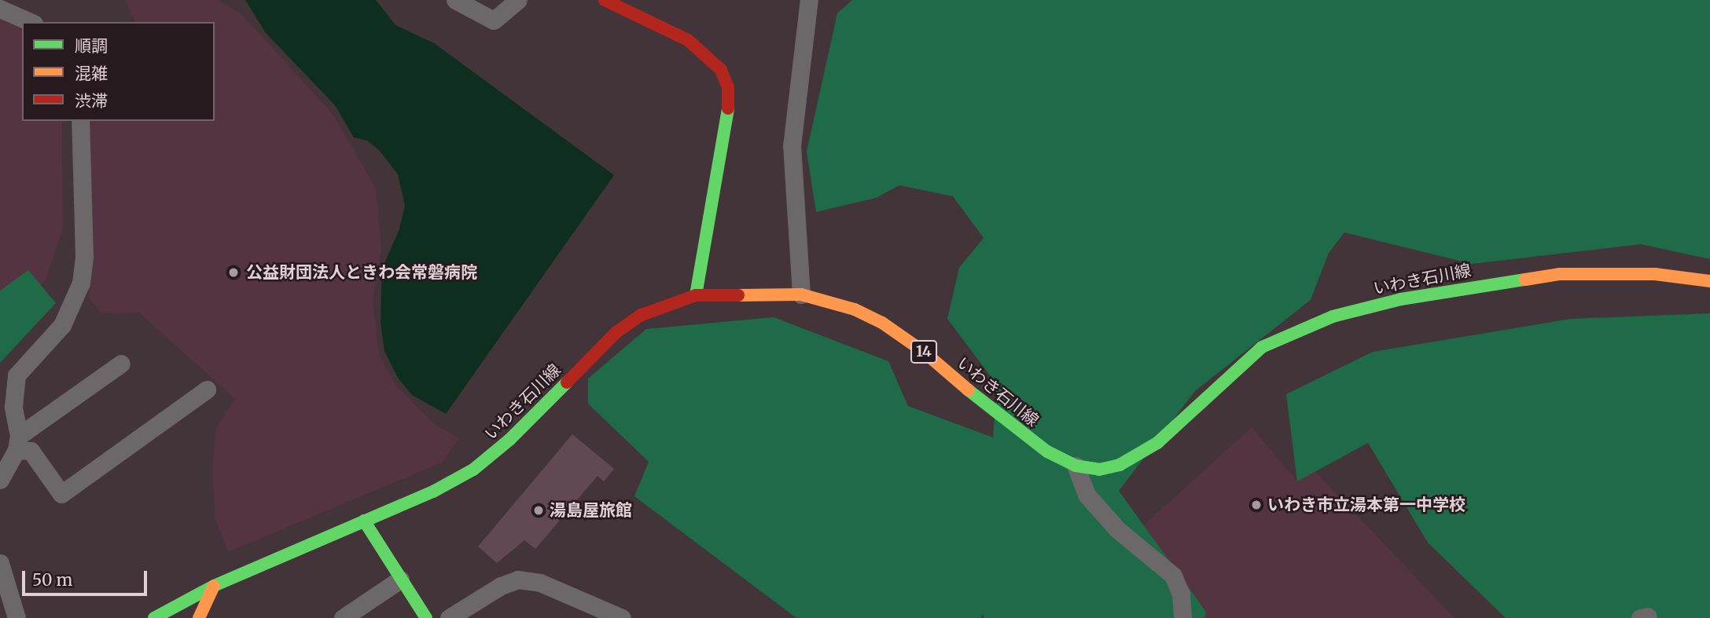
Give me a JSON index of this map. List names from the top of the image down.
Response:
{
  "streets": {
    "main road": ["いわき石川線", "14"]
  },
  "places": ["公益財団法人ときわ会常磐病院", "いわき市立湯本第一中学校", "湯島屋旅館"],
  "legend": ["順調", "混雑", "渋滞"],
  "scale_bar": "50 m"
}
